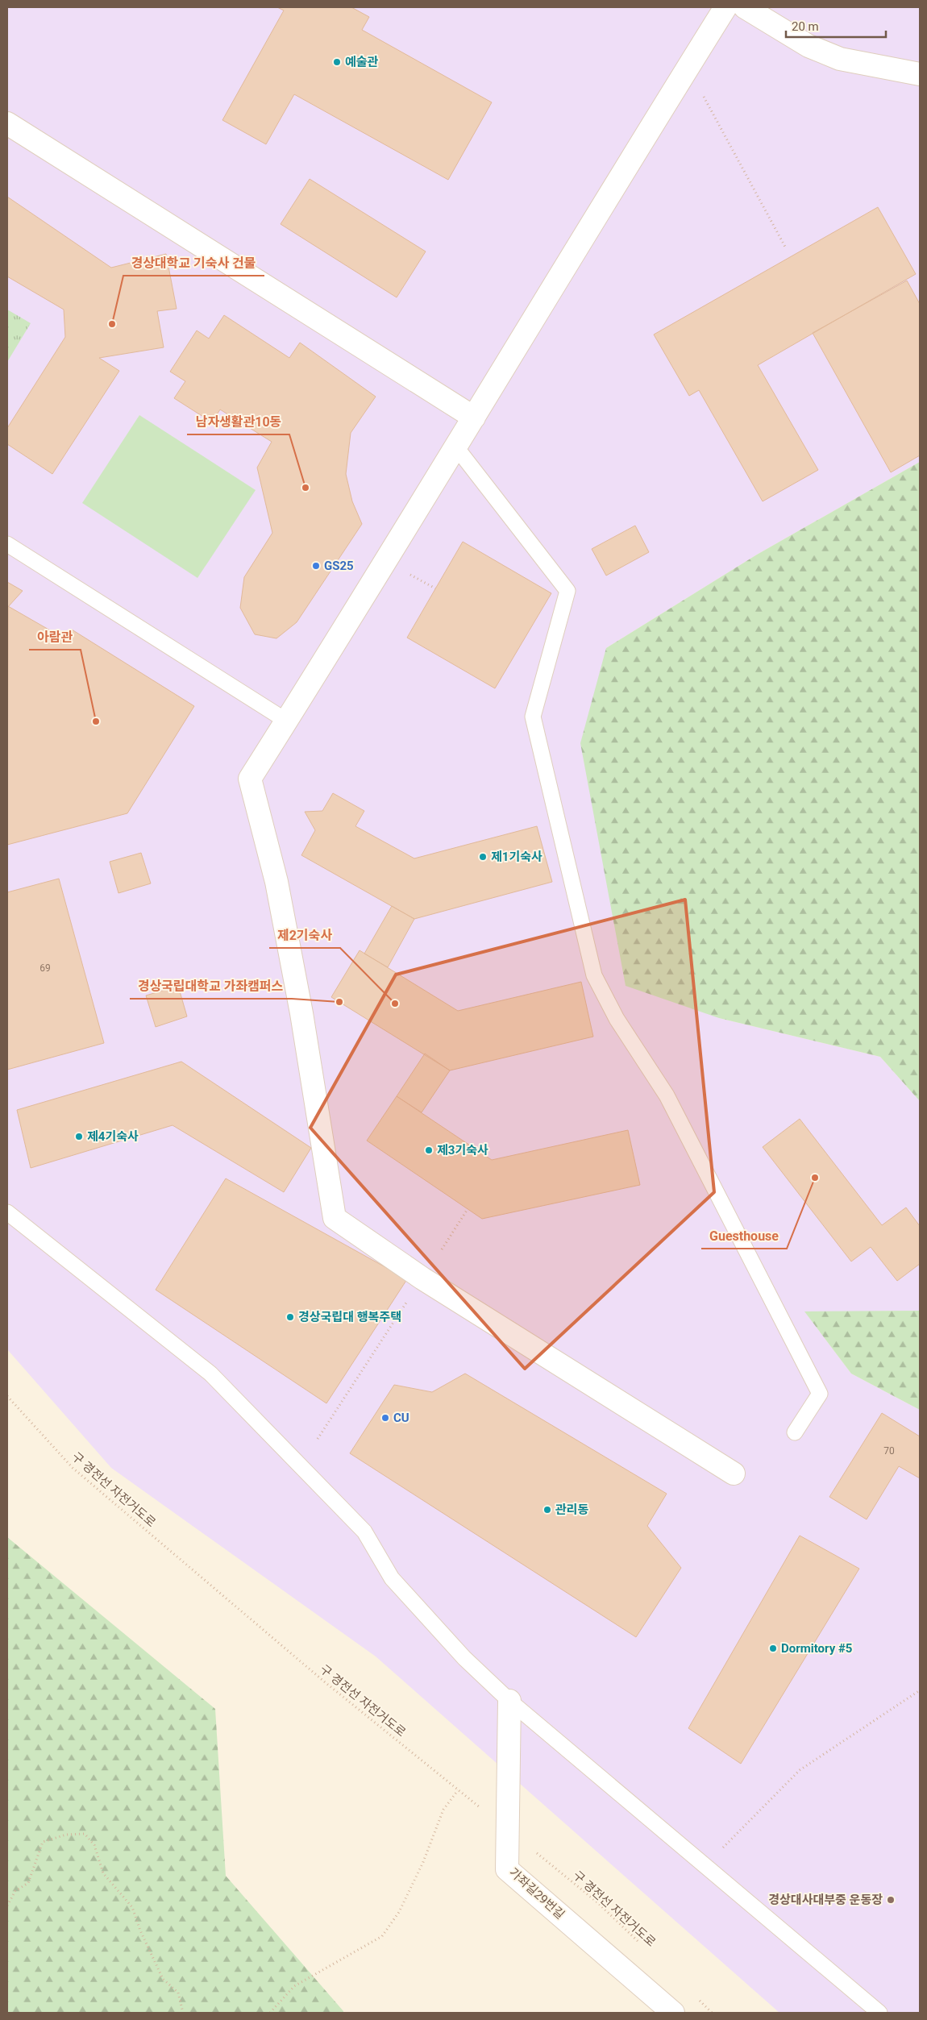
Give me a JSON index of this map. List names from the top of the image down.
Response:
{
  "streets": {
    "street": ["가좌길29번길"],
    "path": ["구 경전선 자전거도로"]
  },
  "crossings": [
    ["구 경전선 자전거도로", "가좌길29번길"]
  ],
  "places": [
    "예술관",
    "경상대학교 기숙사 건물",
    "남자생활관10동",
    "GS25",
    "아람관",
    "제1기숙사",
    "경상국립대학교 가좌캠퍼스",
    "제2기숙사",
    "제4기숙사",
    "제3기숙사",
    "Guesthouse",
    "경상국립대 행복주택",
    "CU",
    "관리동",
    "Dormitory #5",
    "경상대사대부중 운동장"
  ],
  "house_numbers": ["69", "70"],
  "scale_bar": "20 m"
}
